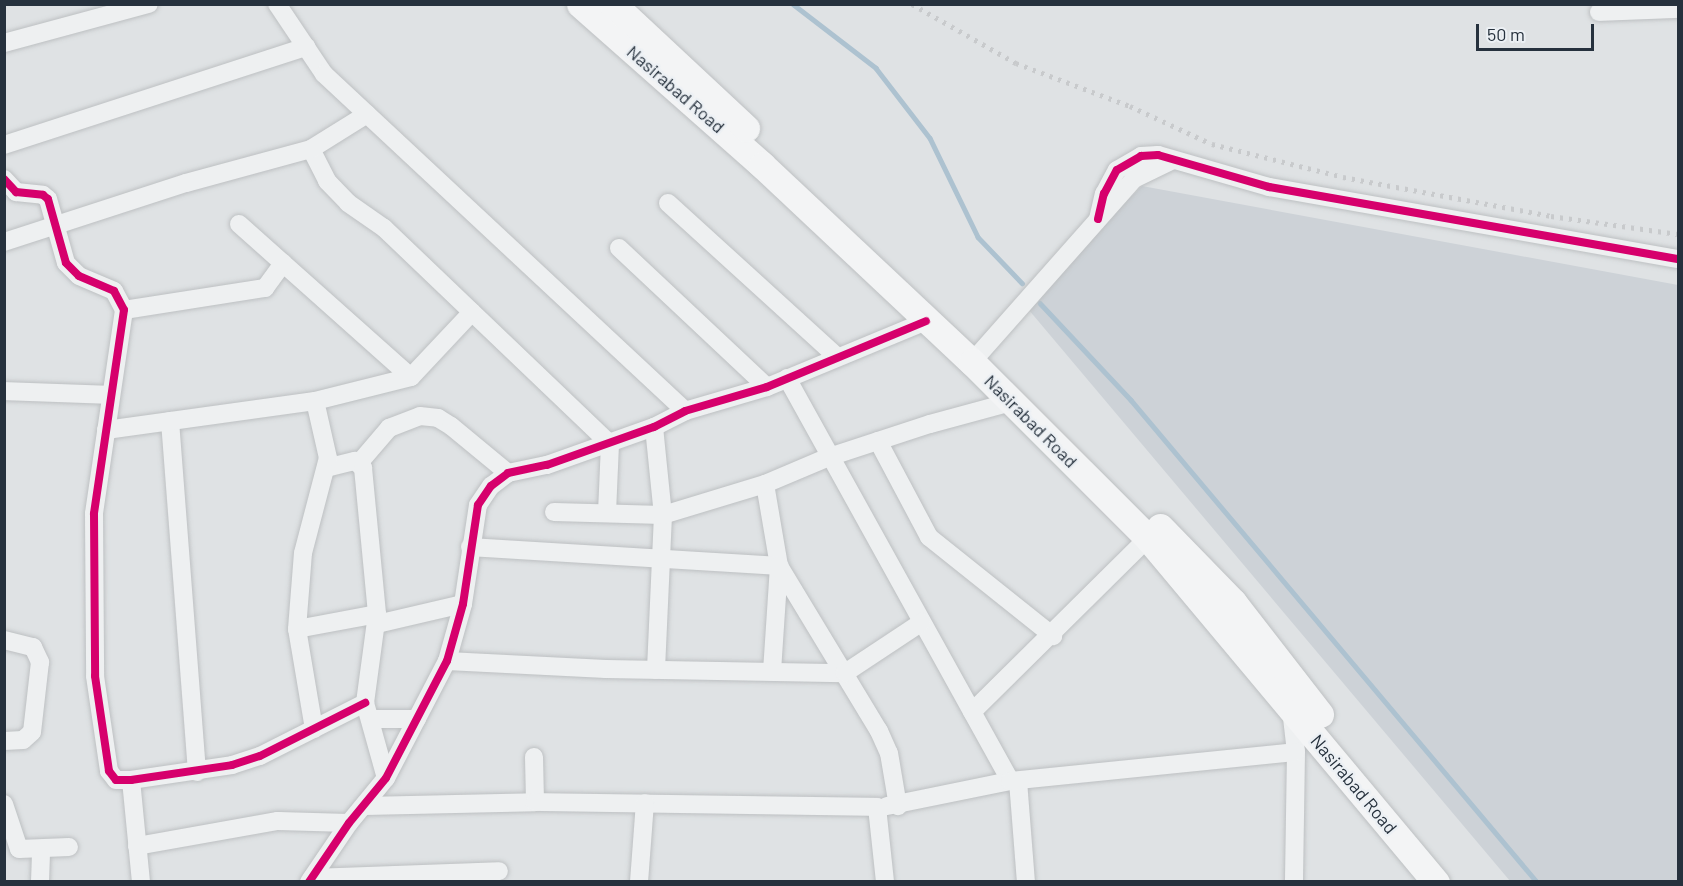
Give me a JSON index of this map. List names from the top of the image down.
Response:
{
  "streets": {
    "highway": ["Nasirabad Road"]
  },
  "scale_bar": "50 m"
}
